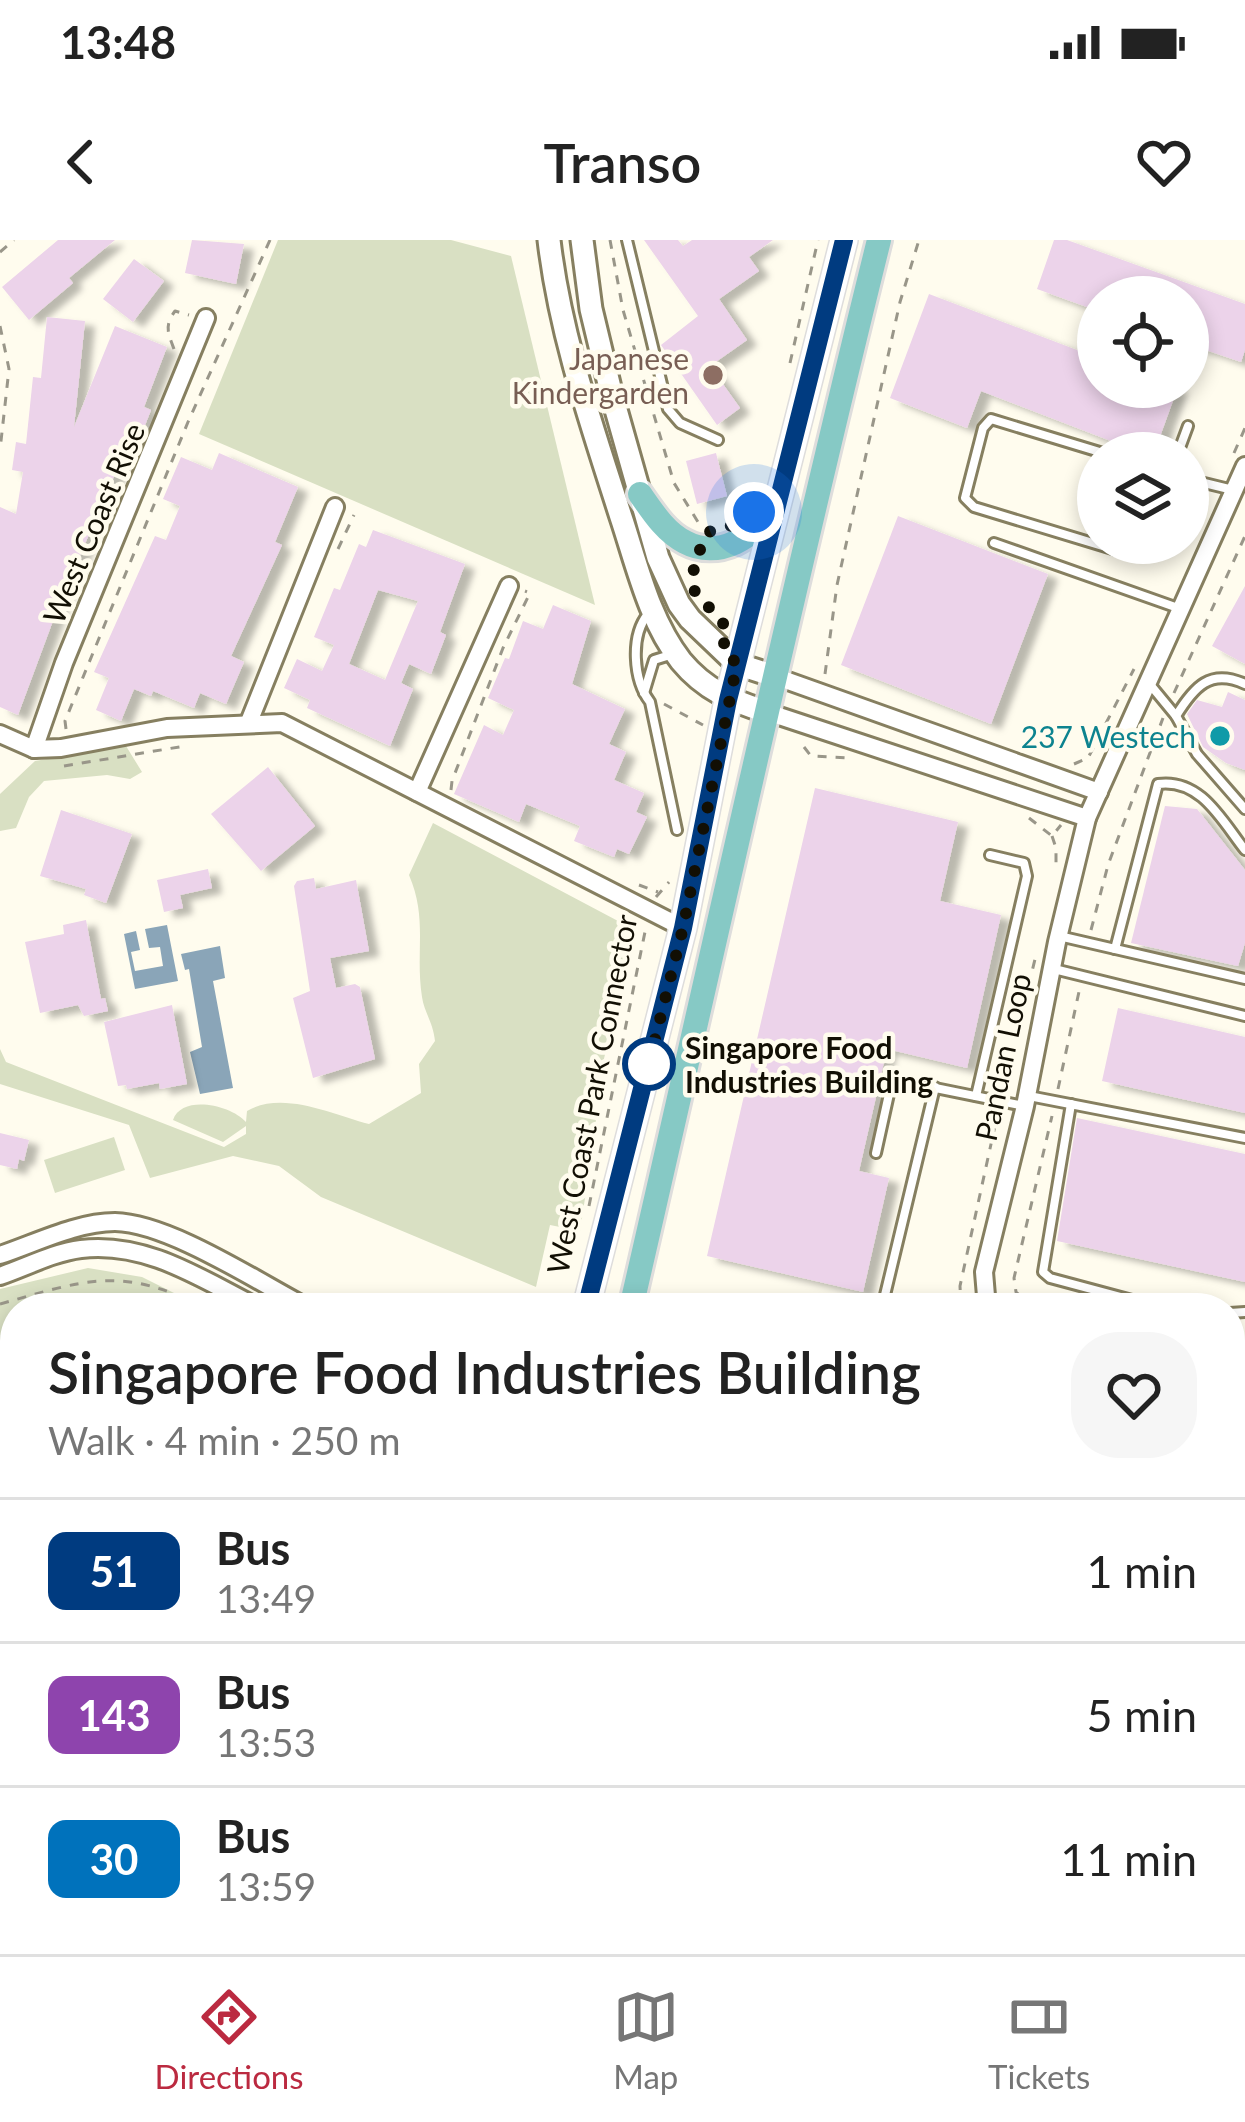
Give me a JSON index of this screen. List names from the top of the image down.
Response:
{
  "streets": {
    "street": ["West Coast Rise", "Pandan Loop"],
    "path": ["West Coast Park Connector"]
  },
  "places": ["Japanese Kindergarden", "237 Westech", "Singapore Food Industries Building"],
  "lines": ["bus line 51"],
  "page": {
    "status": "13:48",
    "header": "Transo",
    "heading": ["Singapore Food Industries Building", "Walk · 4 min · 250 m"],
    "list": [
      {
        "mark": "51",
        "name": "Bus",
        "note": "13:49",
        "value": "1 min"
      },
      {
        "mark": "143",
        "name": "Bus",
        "note": "13:53",
        "value": "5 min"
      },
      {
        "mark": "30",
        "name": "Bus",
        "note": "13:59",
        "value": "11 min"
      }
    ],
    "tabs": ["Directions", "Map", "Tickets"]
  }
}
